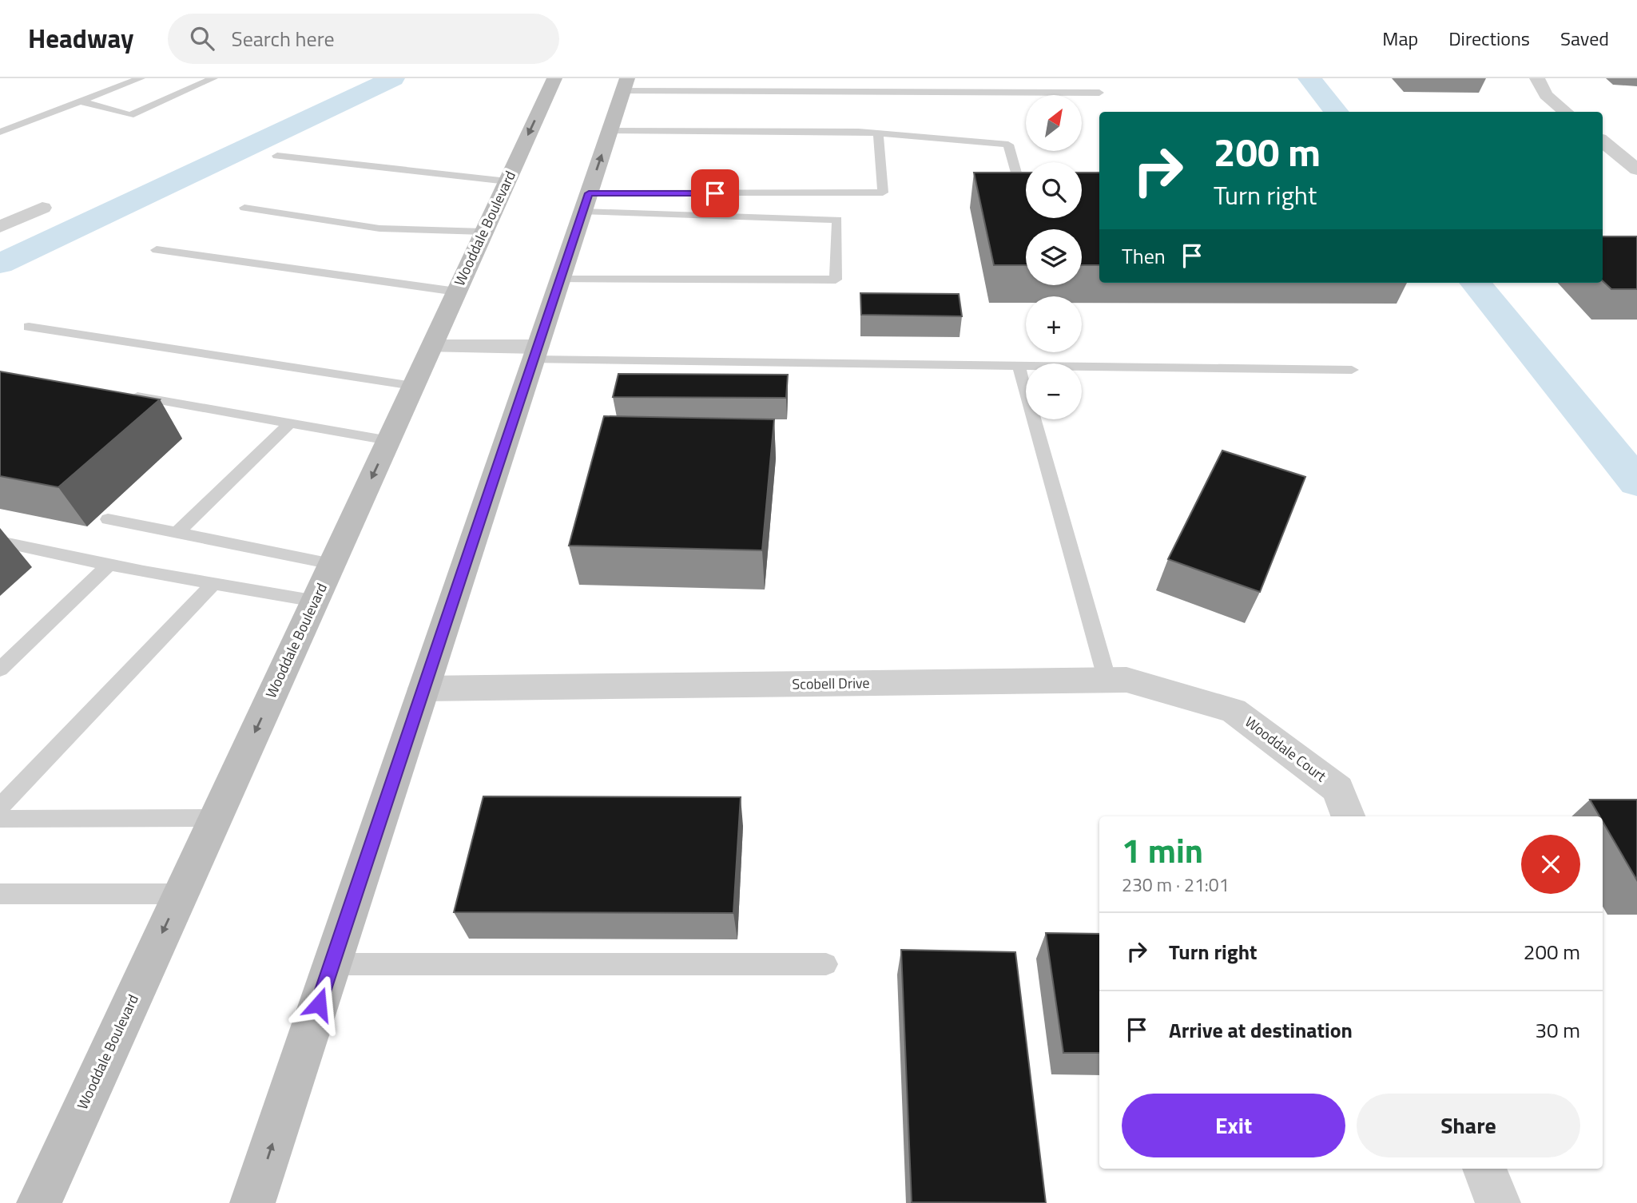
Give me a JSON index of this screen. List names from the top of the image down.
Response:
{
  "streets": {
    "street": ["Wooddale Boulevard", "Scobell Drive", "Wooddale Court"]
  },
  "crossings": [
    ["Scobell Drive", "Wooddale Court"]
  ],
  "north": "top right",
  "page": {
    "header": "Headway",
    "search": "Search here",
    "nav": ["Map", "Directions", "Saved"],
    "map_buttons": ["+", "−"],
    "turn": ["200 m", "Turn right"],
    "then": "Then",
    "heading": ["1 min", "230 m · 21:01"],
    "list": [
      {
        "name": "Turn right",
        "value": "200 m"
      },
      {
        "name": "Arrive at destination",
        "value": "30 m"
      }
    ],
    "buttons": ["Exit", "Share"]
  }
}
